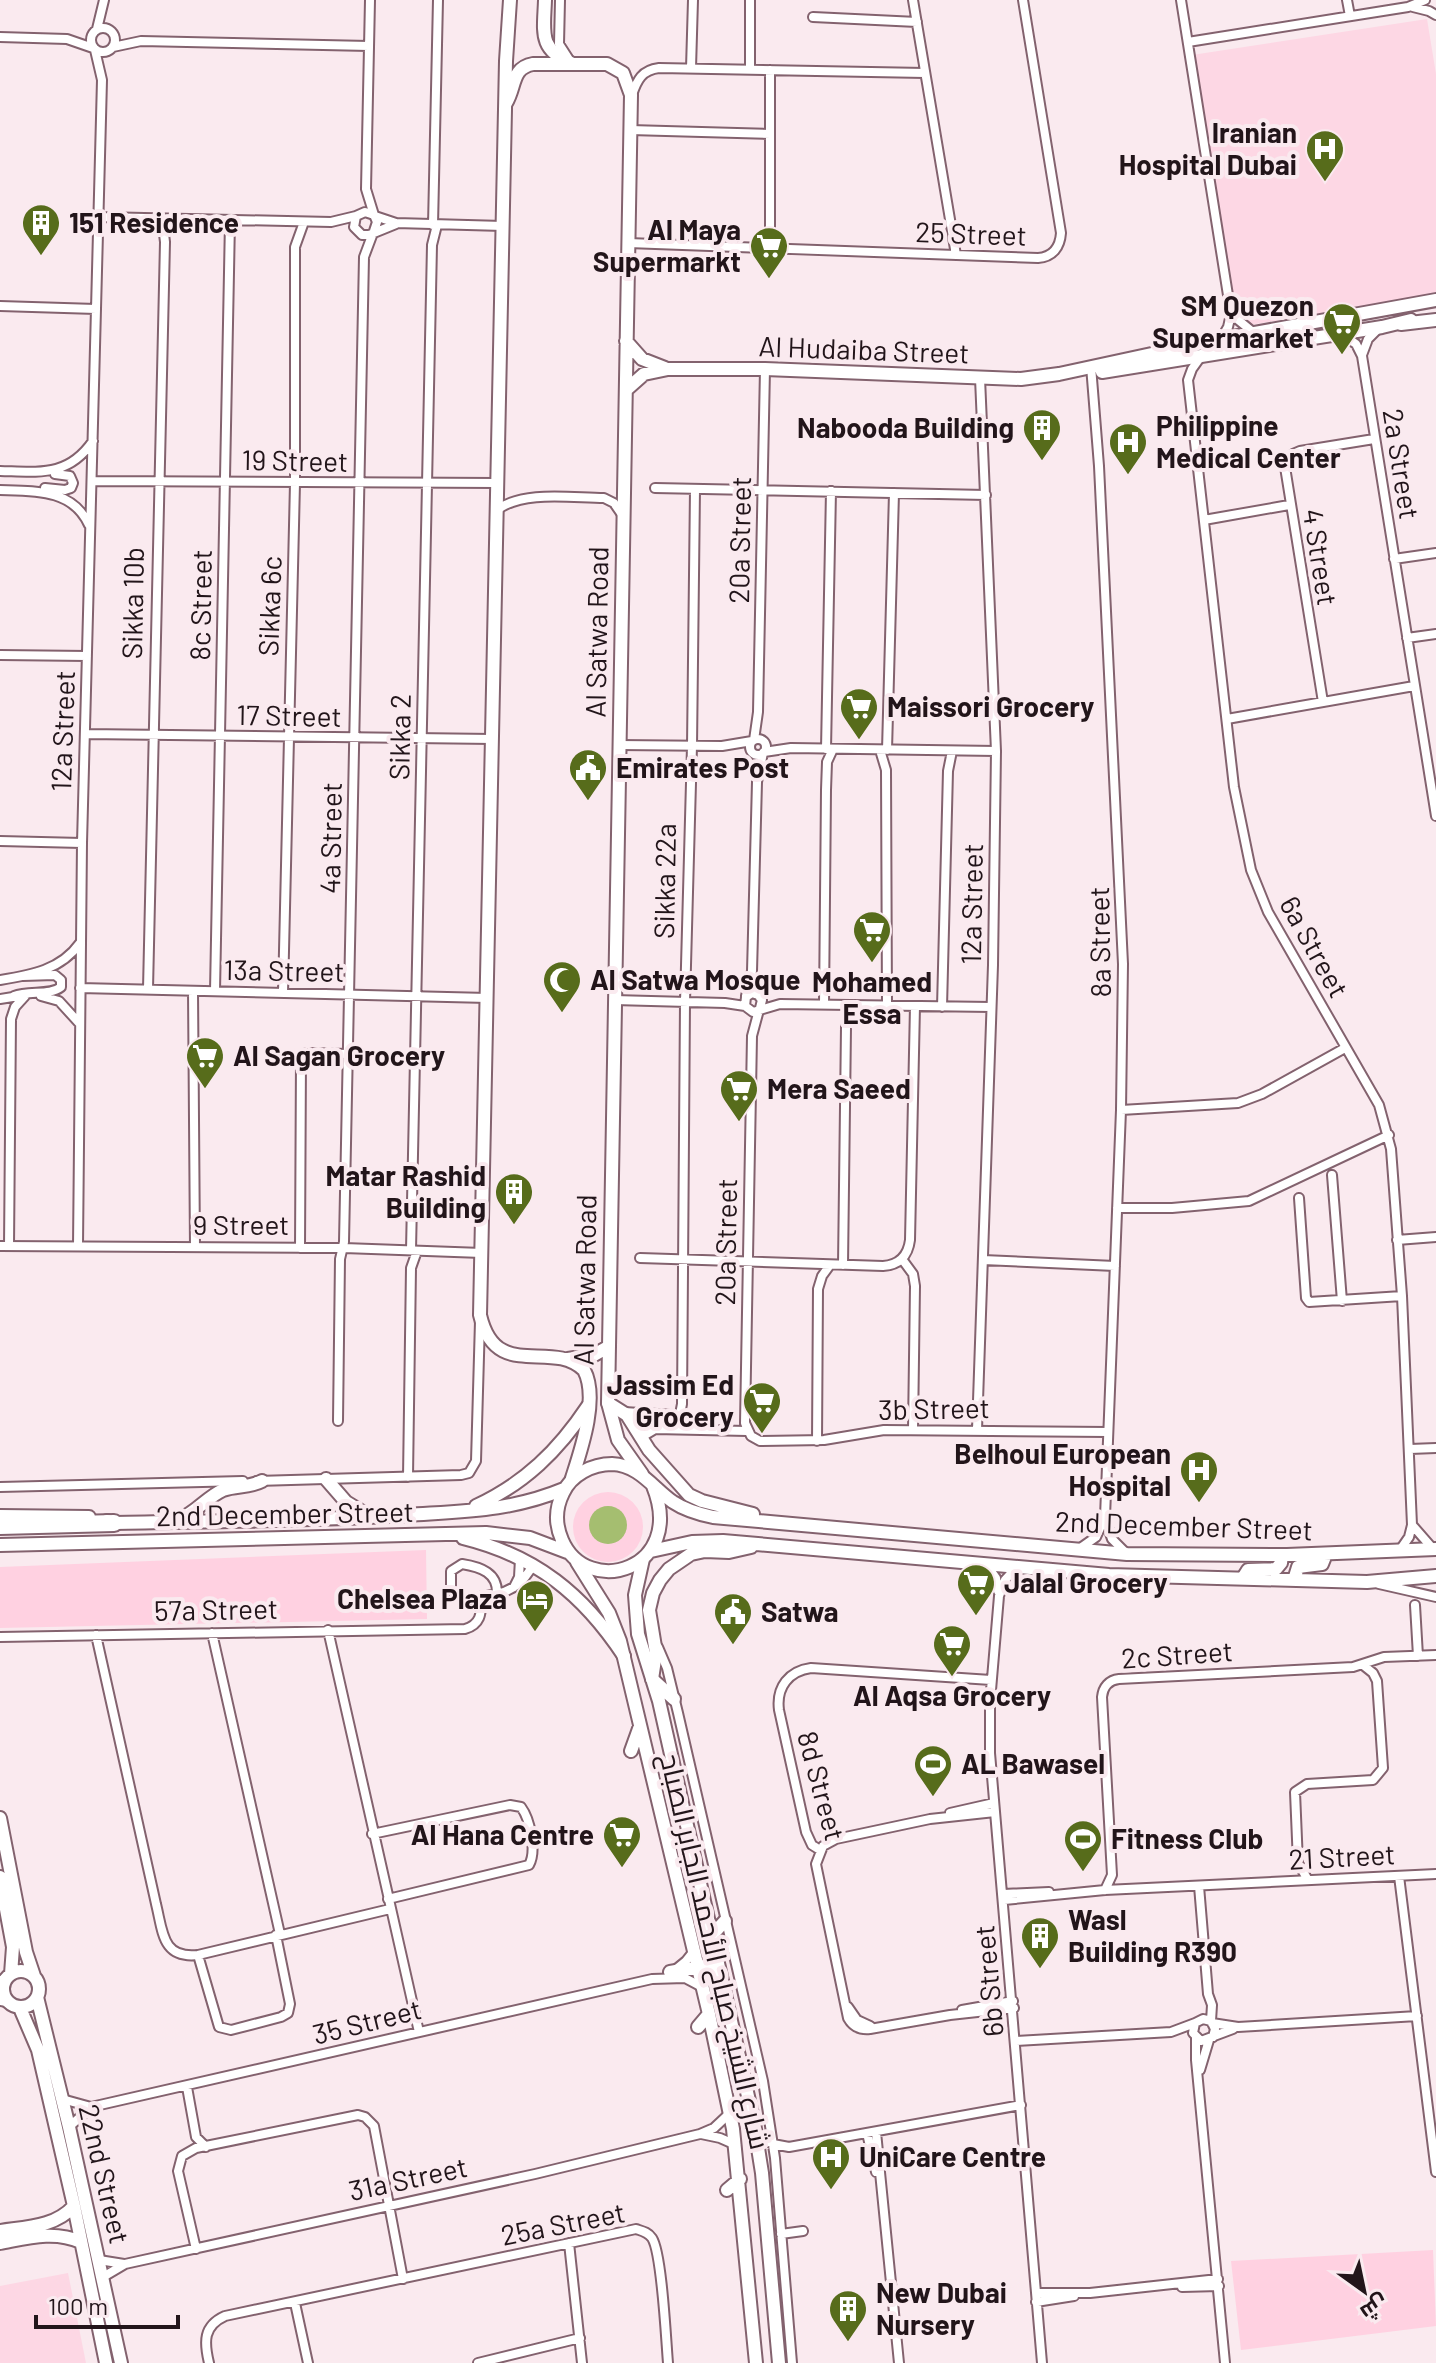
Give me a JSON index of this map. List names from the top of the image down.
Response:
{
  "streets": {
    "main road": [
      "Al Hudaiba Street",
      "Al Satwa Road",
      "2nd December Street",
      "شارع الشيخ صباح الأحمد الجابر الصباح",
      "22nd Street"
    ],
    "street": [
      "25 Street",
      "19 Street",
      "2a Street",
      "20a Street",
      "4 Street",
      "Sikka 10b",
      "8c Street",
      "Sikka 6c",
      "17 Street",
      "12a Street",
      "Sikka 2",
      "4a Street",
      "Sikka 22a",
      "8a Street",
      "6a Street",
      "13a Street",
      "9 Street",
      "3b Street",
      "57a Street",
      "2c Street",
      "8d Street",
      "21 Street",
      "6b Street",
      "35 Street",
      "31a Street",
      "25a Street"
    ]
  },
  "crossings": [
    ["25 Street", "Al Satwa Road"],
    ["Al Hudaiba Street", "20a Street"],
    ["Al Hudaiba Street", "Al Satwa Road"],
    ["Al Hudaiba Street", "12a Street"],
    ["Al Hudaiba Street", "8a Street"],
    ["19 Street", "Sikka 10b"],
    ["19 Street", "8c Street"],
    ["19 Street", "Sikka 6c"],
    ["19 Street", "12a Street"],
    ["19 Street", "Sikka 2"],
    ["19 Street", "4a Street"],
    ["2a Street", "4 Street"],
    ["20a Street", "3b Street"],
    ["Sikka 10b", "17 Street"],
    ["Sikka 10b", "13a Street"],
    ["8c Street", "17 Street"],
    ["8c Street", "13a Street"],
    ["Sikka 6c", "17 Street"],
    ["Sikka 6c", "13a Street"],
    ["Al Satwa Road", "2nd December Street"],
    ["Al Satwa Road", "شارع الشيخ صباح الأحمد الجابر الصباح"],
    ["17 Street", "12a Street"],
    ["17 Street", "Sikka 2"],
    ["17 Street", "4a Street"],
    ["12a Street", "13a Street"],
    ["12a Street", "9 Street"],
    ["12a Street", "3b Street"],
    ["Sikka 2", "13a Street"],
    ["Sikka 2", "9 Street"],
    ["Sikka 2", "2nd December Street"],
    ["4a Street", "13a Street"],
    ["4a Street", "9 Street"],
    ["8a Street", "3b Street"],
    ["6a Street", "2nd December Street"],
    ["2nd December Street", "شارع الشيخ صباح الأحمد الجابر الصباح"],
    ["2nd December Street", "6b Street"],
    ["2c Street", "21 Street"],
    ["8d Street", "6b Street"],
    ["21 Street", "6b Street"],
    ["شارع الشيخ صباح الأحمد الجابر الصباح", "35 Street"],
    ["شارع الشيخ صباح الأحمد الجابر الصباح", "31a Street"],
    ["35 Street", "22nd Street"],
    ["22nd Street", "31a Street"]
  ],
  "places": {
    "hospital": [
      "Iranian Hospital Dubai",
      "Philippine Medical Center",
      "Belhoul European Hospital",
      "UniCare Centre"
    ],
    "building": [
      "151 Residence",
      "Nabooda Building",
      "Matar Rashid Building",
      "Wasl Building R390",
      "New Dubai Nursery"
    ],
    "supermarket": [
      "Al Maya Supermarkt",
      "SM Quezon Supermarket",
      "Maissori Grocery",
      "Mohamed Essa",
      "Al Sagan Grocery",
      "Mera Saeed",
      "Jassim Ed Grocery",
      "Jalal Grocery",
      "Al Aqsa Grocery",
      "Al Hana Centre"
    ],
    "public building": ["Emirates Post", "Satwa"],
    "mosque": ["Al Satwa Mosque"],
    "hotel": ["Chelsea Plaza"],
    "sports": ["AL Bawasel", "Fitness Club"]
  },
  "scale_bar": "100 m",
  "north": "bottom right"
}
